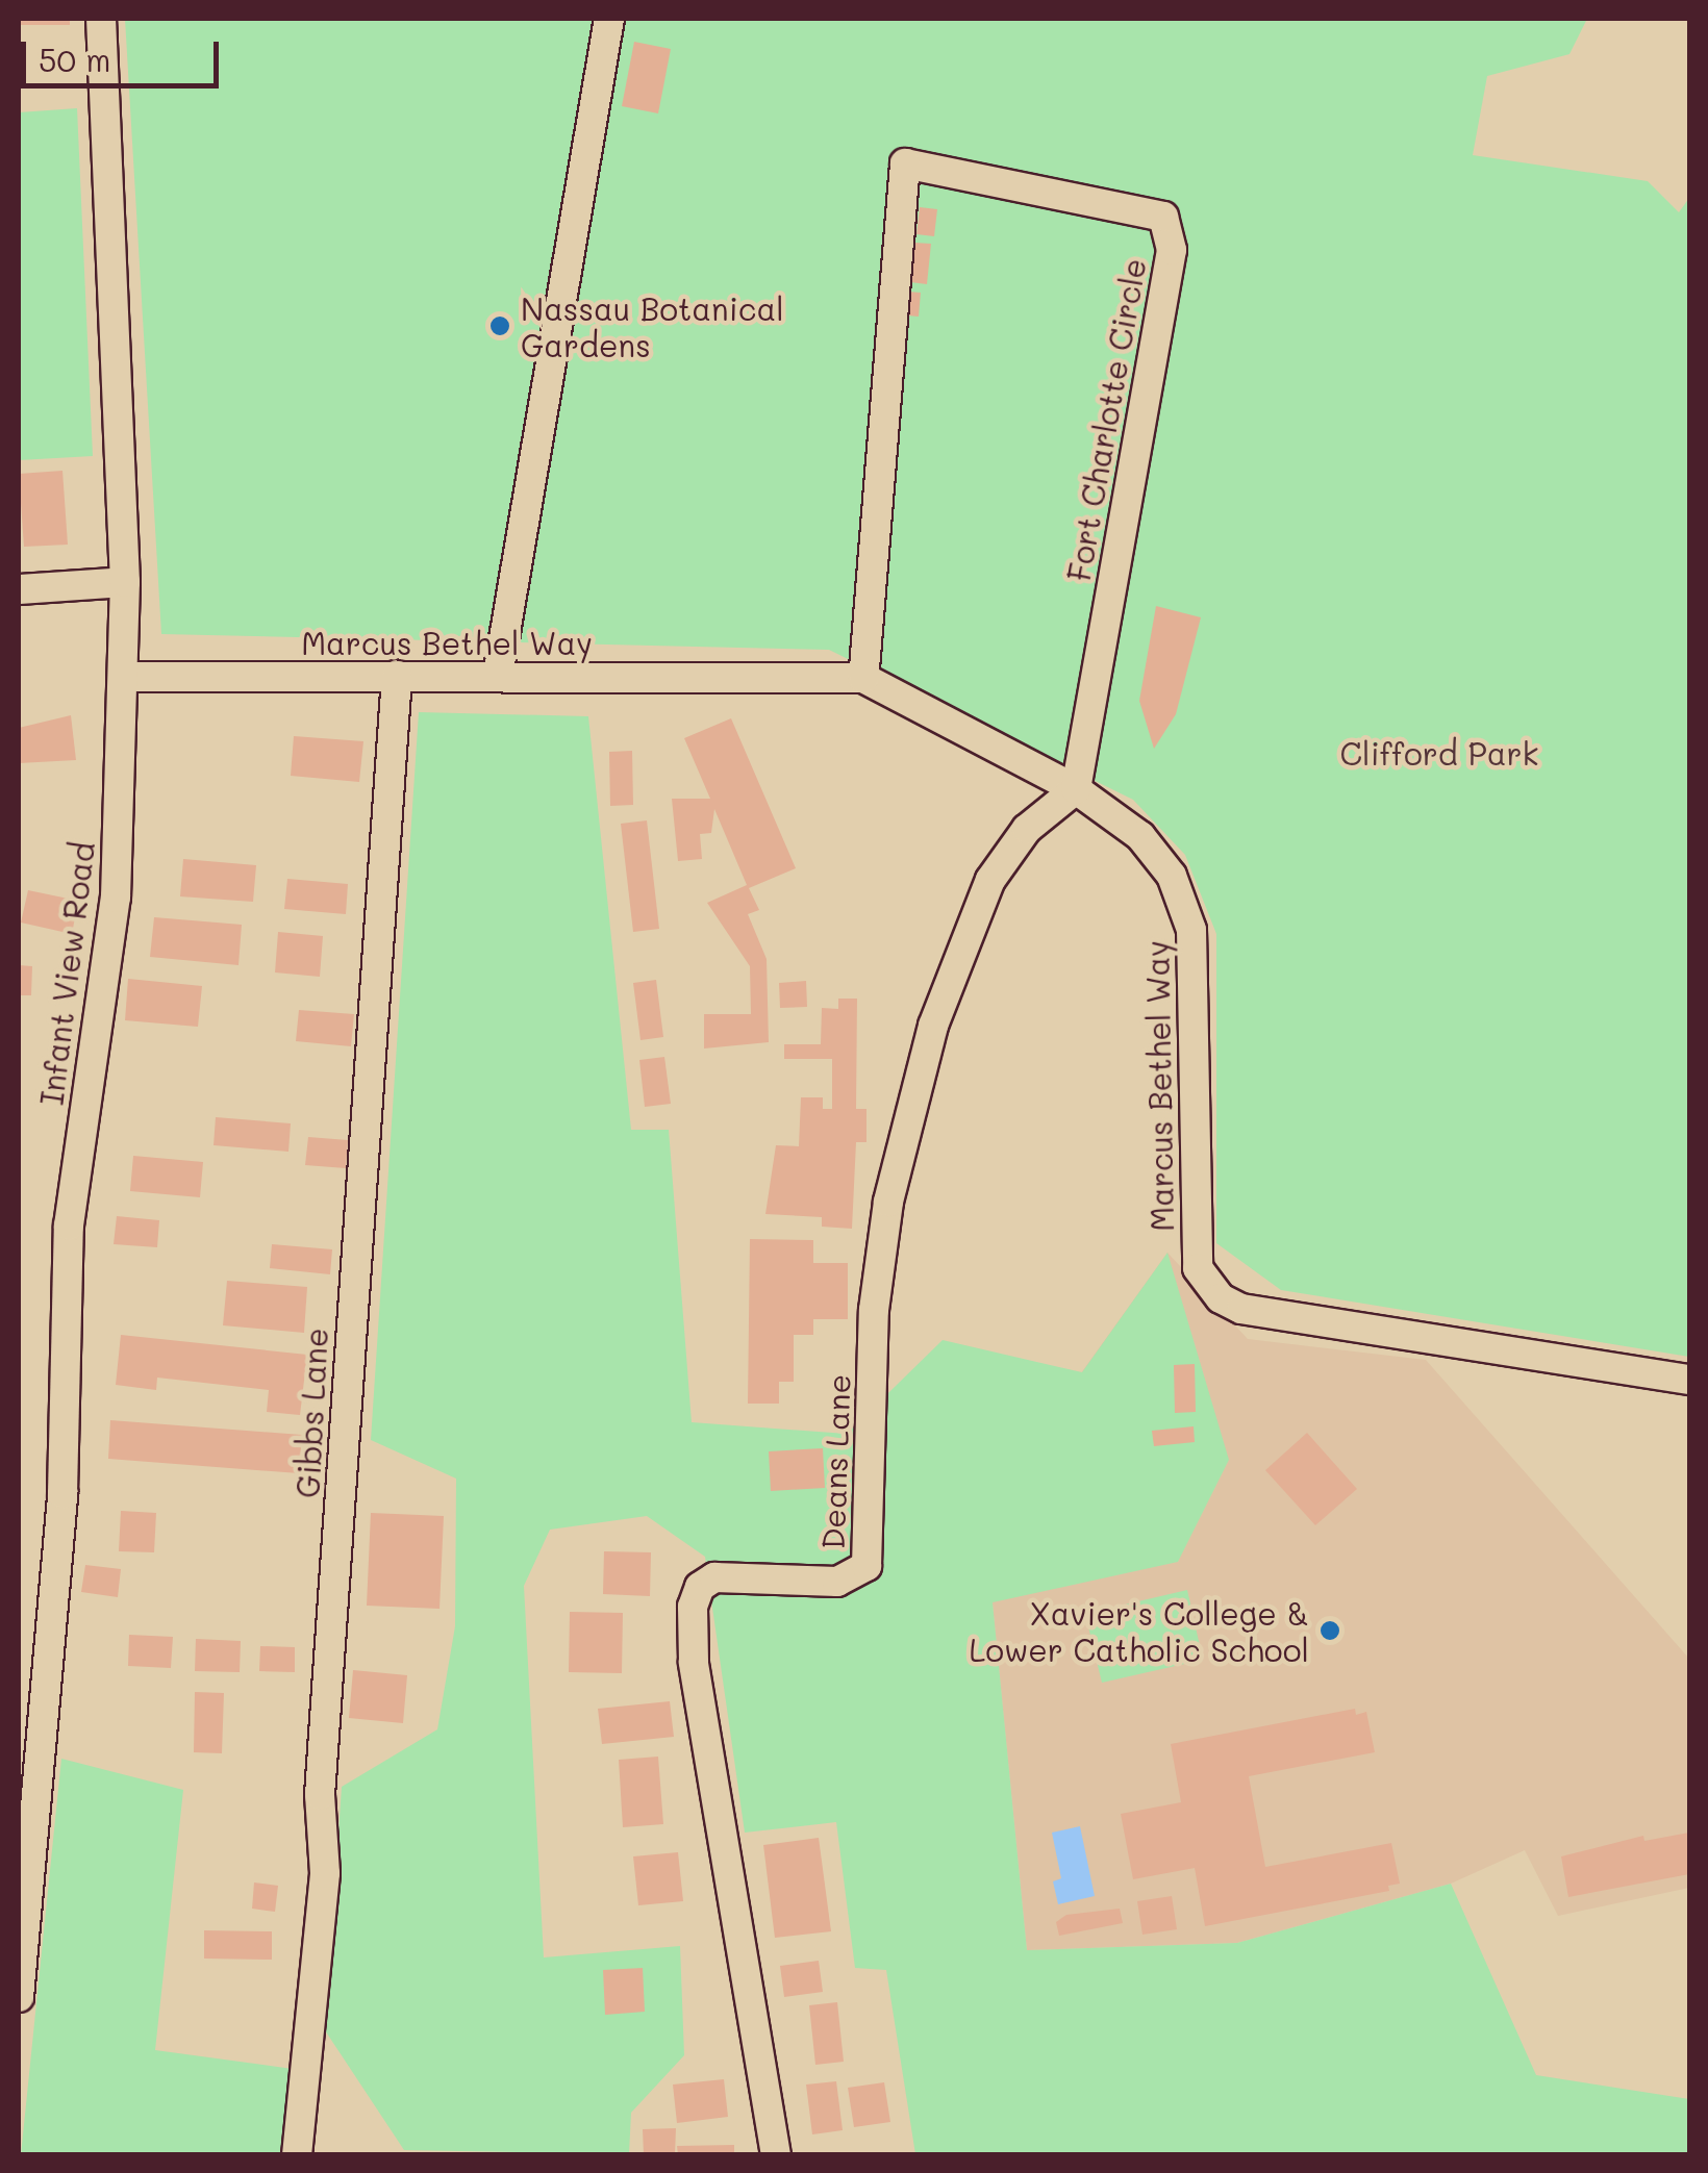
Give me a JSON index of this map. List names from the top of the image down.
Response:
{
  "streets": {
    "street": [
      "Fort Charlotte Circle",
      "Marcus Bethel Way",
      "Infant View Road",
      "Gibbs Lane",
      "Deans Lane"
    ]
  },
  "crossings": [
    ["Fort Charlotte Circle", "Marcus Bethel Way"],
    ["Fort Charlotte Circle", "Deans Lane"],
    ["Marcus Bethel Way", "Infant View Road"],
    ["Marcus Bethel Way", "Gibbs Lane"],
    ["Marcus Bethel Way", "Deans Lane"]
  ],
  "parks": ["Clifford Park"],
  "places": ["Nassau Botanical Gardens", "Xavier's College & Lower Catholic School"],
  "scale_bar": "50 m"
}
